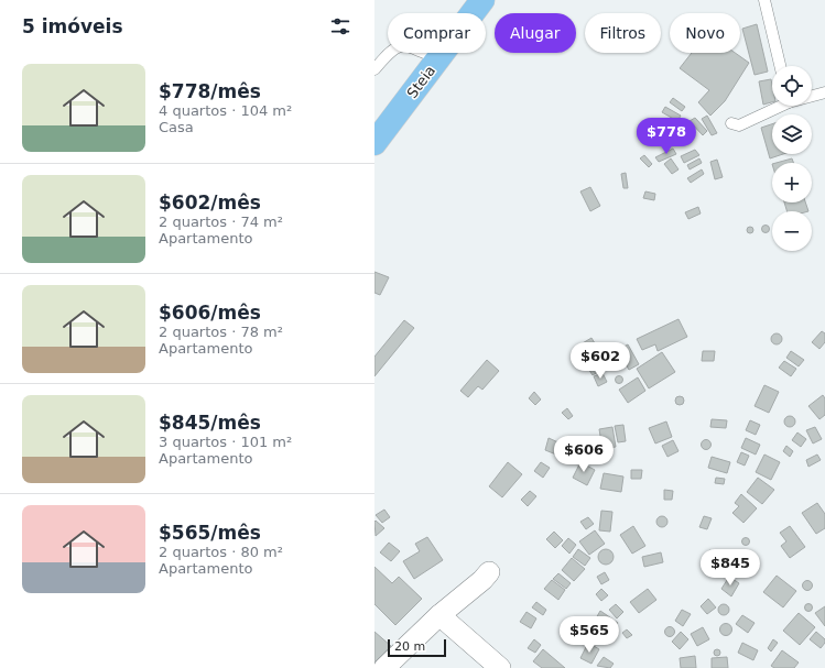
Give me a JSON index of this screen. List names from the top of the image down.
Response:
{
  "streets": {
    "main road": ["Steia"]
  },
  "scale_bar": "20 m",
  "page": {
    "heading": "5 imóveis",
    "chip": [
      "Comprar",
      "Alugar",
      "Filtros",
      "Novo"
    ],
    "list": [
      {
        "name": "$778/mês",
        "note": "4 quartos · 104 m² · Casa"
      },
      {
        "name": "$602/mês",
        "note": "2 quartos · 74 m² · Apartamento"
      },
      {
        "name": "$606/mês",
        "note": "2 quartos · 78 m² · Apartamento"
      },
      {
        "name": "$845/mês",
        "note": "3 quartos · 101 m² · Apartamento"
      },
      {
        "name": "$565/mês",
        "note": "2 quartos · 80 m² · Apartamento"
      }
    ],
    "map_buttons": ["+", "−"],
    "price": [
      "$778",
      "$602",
      "$606",
      "$845",
      "$565"
    ],
    "scale": "20 m"
  }
}
